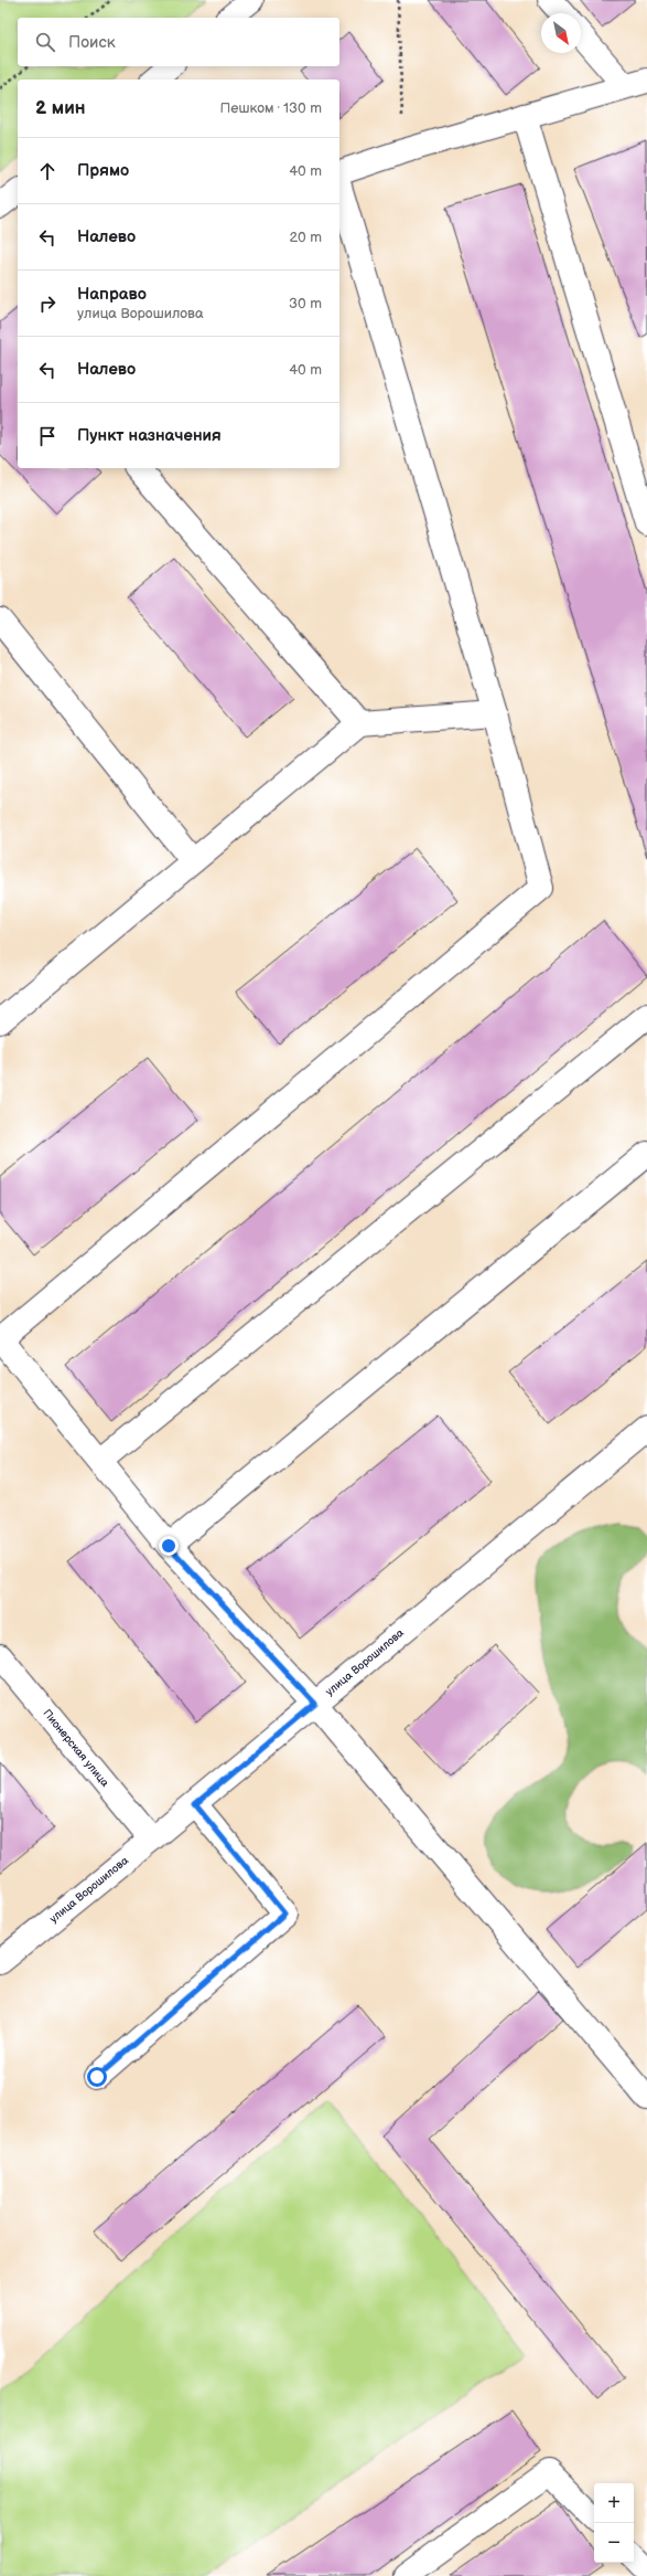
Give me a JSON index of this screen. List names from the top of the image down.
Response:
{
  "streets": {
    "main road": ["улица Ворошилова", "Пионерская улица"]
  },
  "crossings": [
    ["улица Ворошилова", "Пионерская улица"]
  ],
  "north": "bottom right",
  "page": {
    "search": "Поиск",
    "heading": ["2 мин", "Пешком · 130 m"],
    "list": [
      ["Прямо", "40 m"],
      ["Налево", "20 m"],
      ["Направо", "улица Ворошилова", "30 m"],
      ["Налево", "40 m"],
      "Пункт назначения"
    ],
    "map_buttons": ["+", "−"]
  }
}
